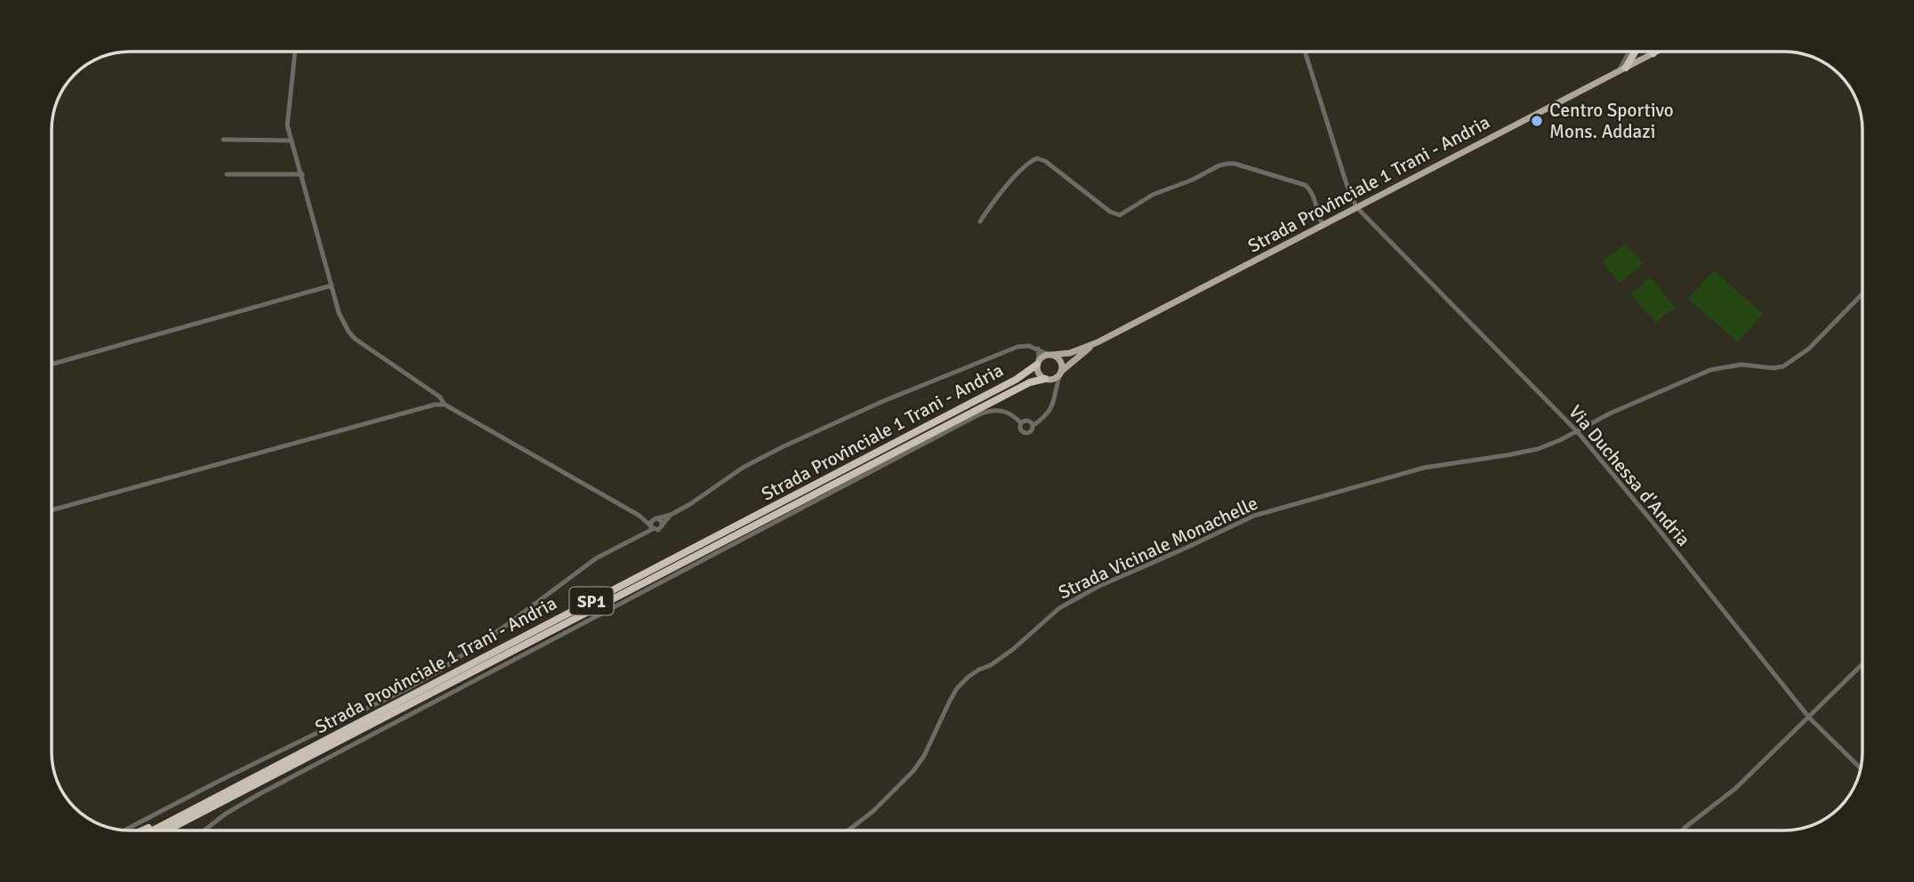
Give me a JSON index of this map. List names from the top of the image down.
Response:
{
  "streets": {
    "highway": ["Strada Provinciale 1 Trani - Andria", "SP1"],
    "street": ["Via Duchessa d'Andria", "Strada Vicinale Monachelle"]
  },
  "crossings": [
    ["Strada Provinciale 1 Trani - Andria", "Via Duchessa d'Andria"],
    ["Via Duchessa d'Andria", "Strada Vicinale Monachelle"]
  ],
  "places": ["Centro Sportivo Mons. Addazi"]
}
